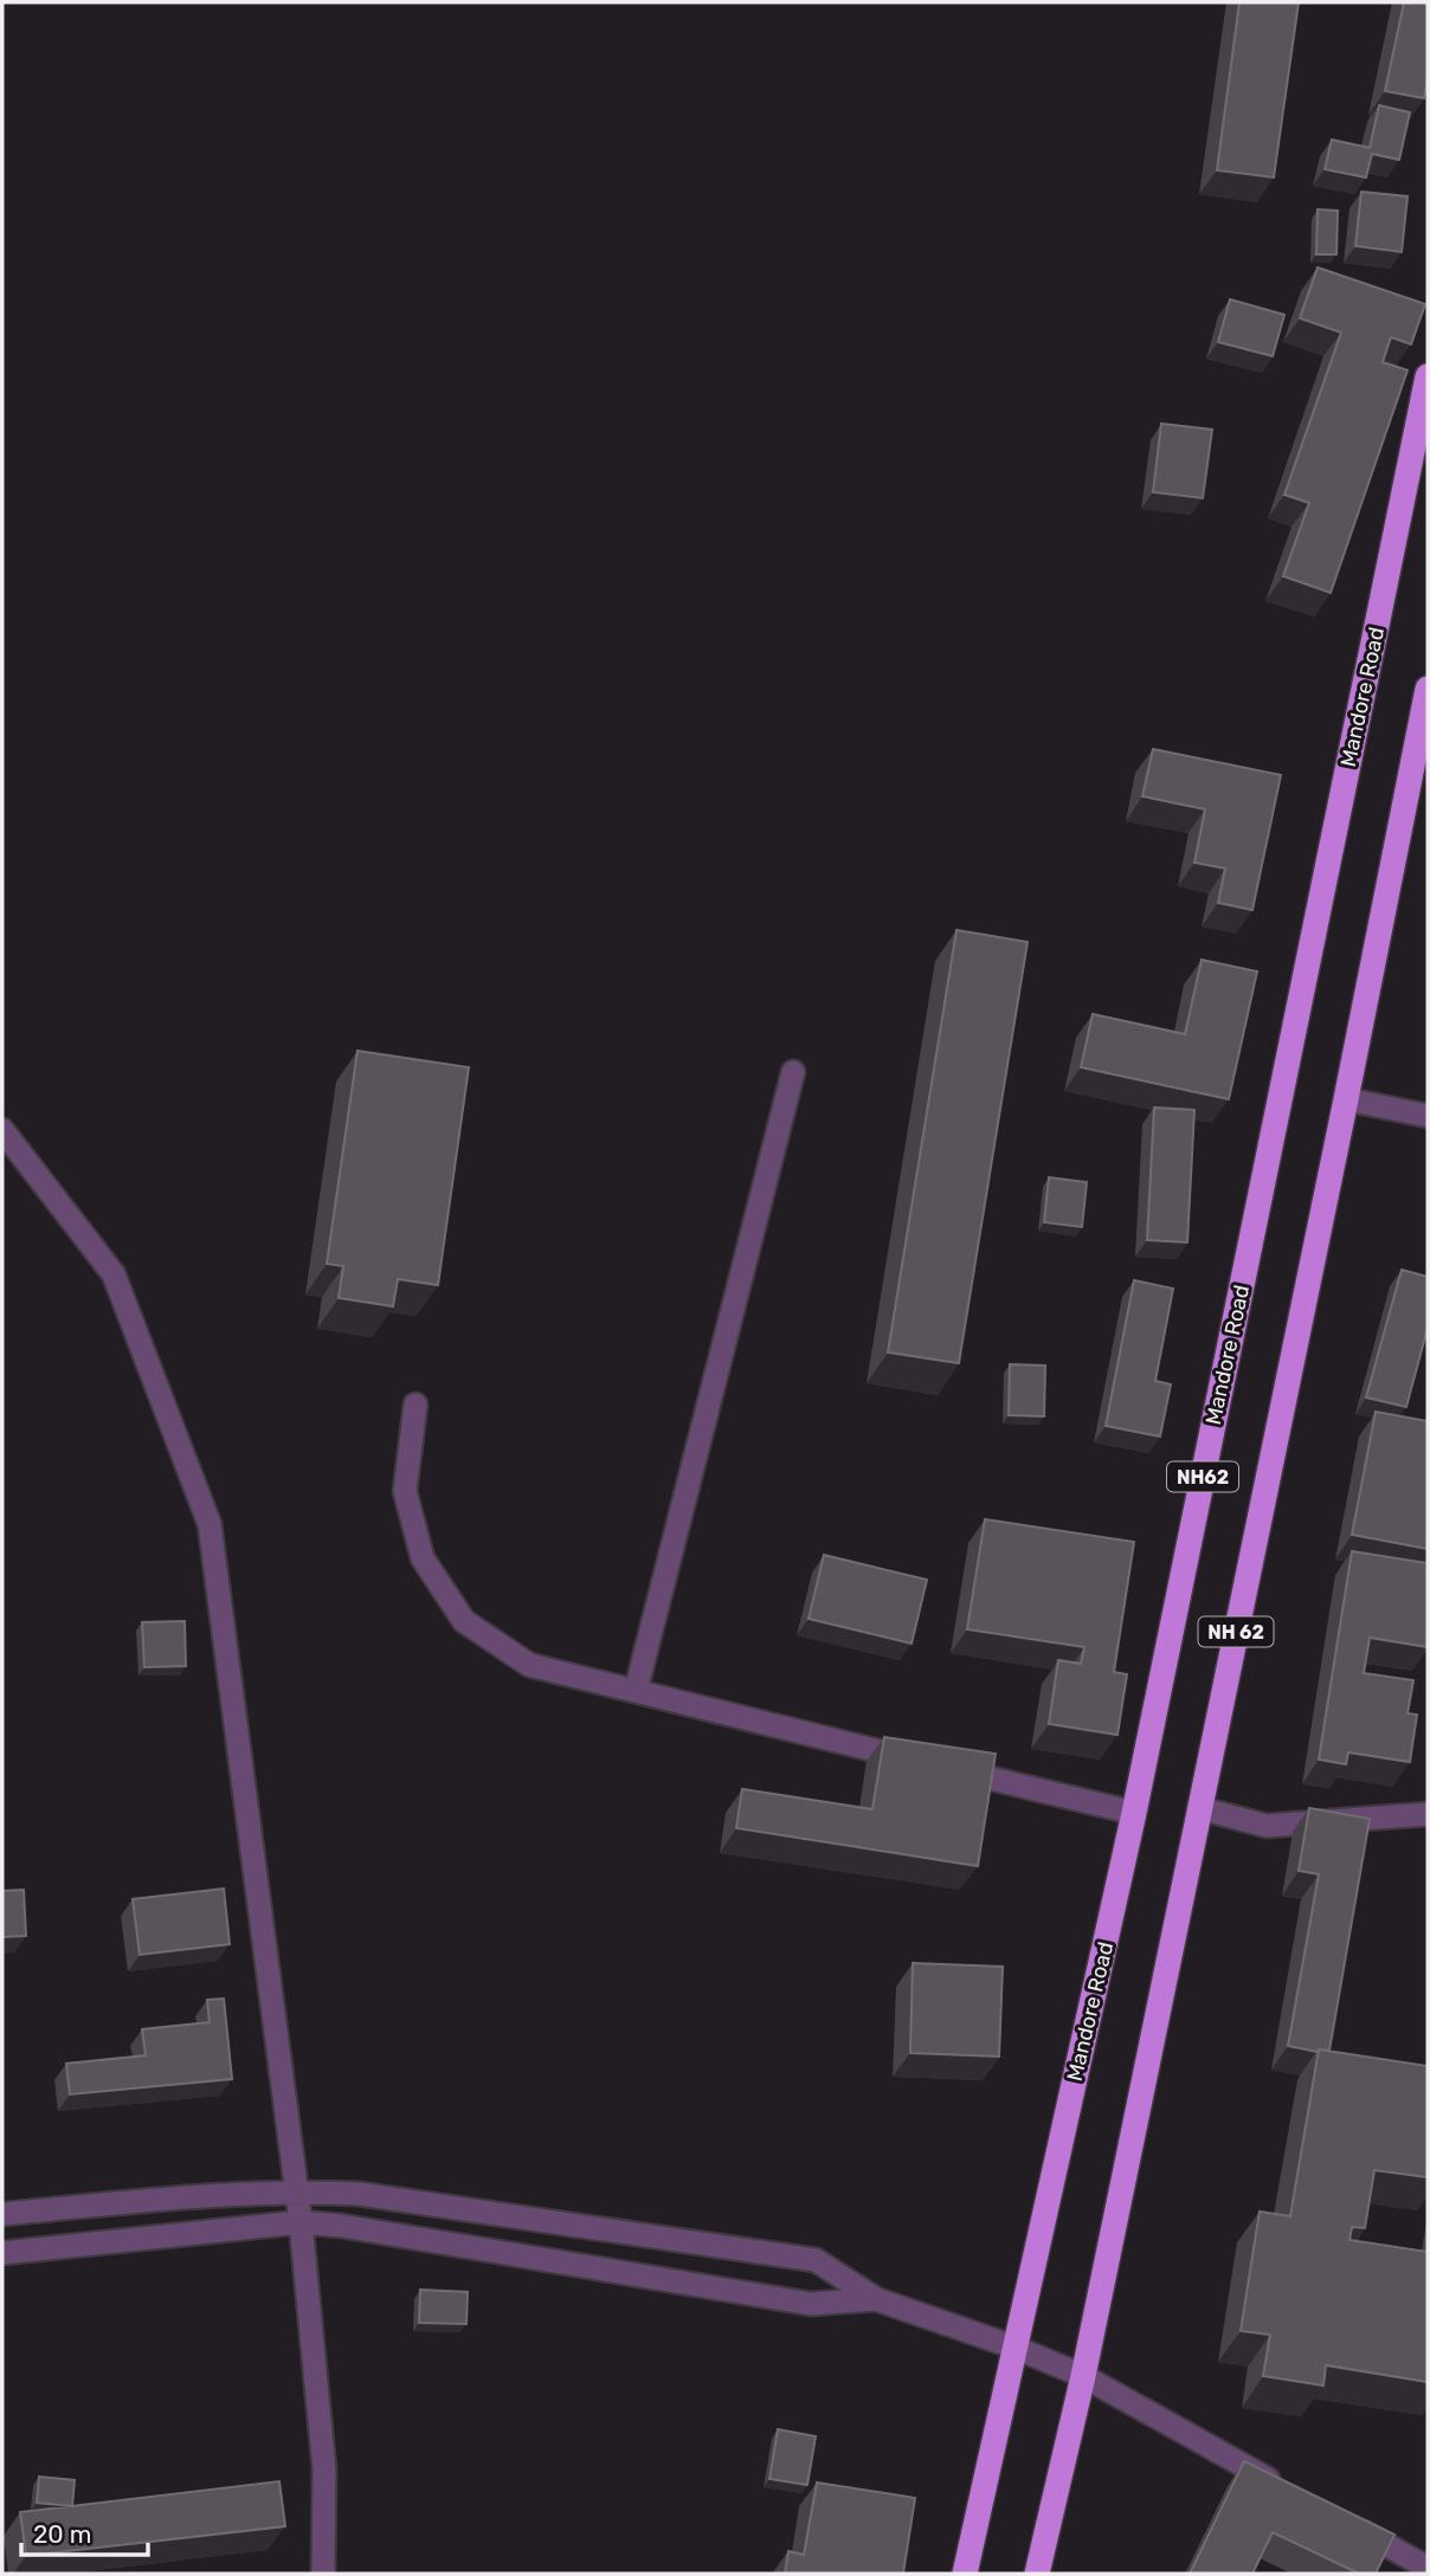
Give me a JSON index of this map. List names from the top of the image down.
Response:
{
  "streets": {
    "highway": ["Mandore Road", "NH62", "NH 62"]
  },
  "scale_bar": "20 m"
}
